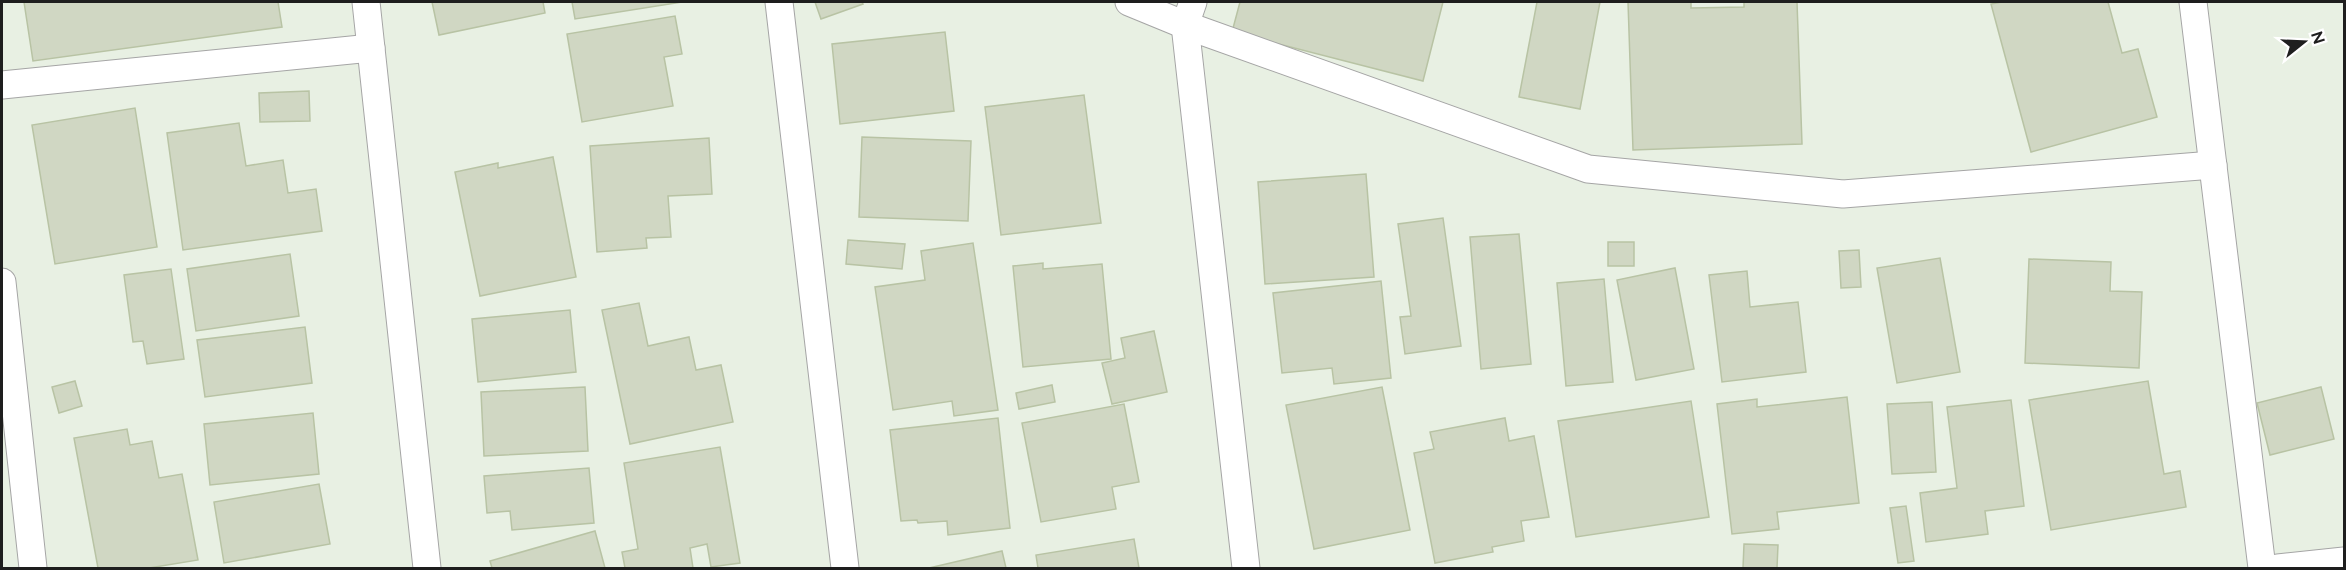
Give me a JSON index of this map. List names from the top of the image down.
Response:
{
  "north": "right"
}
